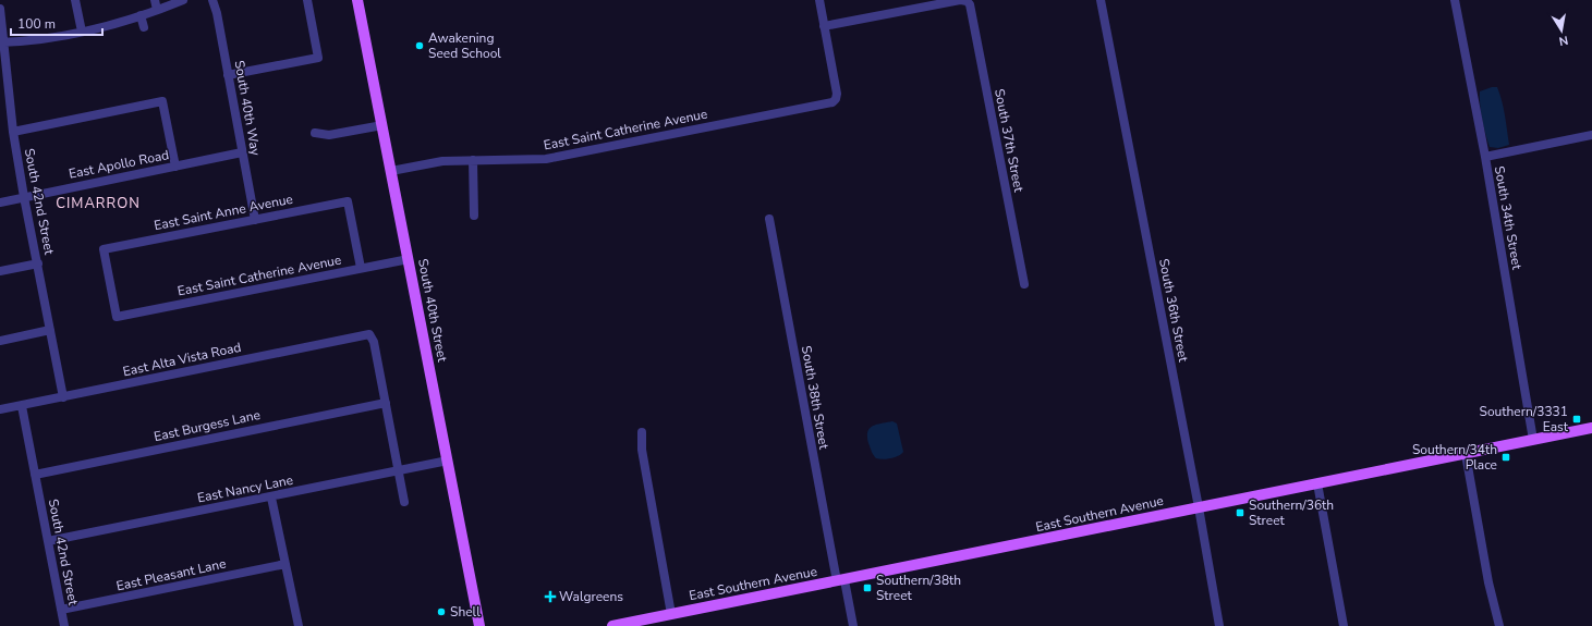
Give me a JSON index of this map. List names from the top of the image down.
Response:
{
  "streets": {
    "main road": ["South 40th Street", "East Southern Avenue"],
    "street": [
      "South 40th Way",
      "East Saint Catherine Avenue",
      "South 37th Street",
      "East Apollo Road",
      "South 42nd Street",
      "East Saint Anne Avenue",
      "South 34th Street",
      "South 36th Street",
      "East Alta Vista Road",
      "South 38th Street",
      "East Burgess Lane",
      "East Nancy Lane",
      "East Pleasant Lane"
    ]
  },
  "crossings": [
    ["South 40th Way", "East Apollo Road"],
    ["South 40th Way", "East Saint Anne Avenue"],
    ["East Saint Catherine Avenue", "East Saint Anne Avenue"],
    ["East Saint Catherine Avenue", "South 40th Street"],
    ["East Apollo Road", "South 42nd Street"],
    ["South 42nd Street", "East Alta Vista Road"],
    ["South 42nd Street", "East Burgess Lane"],
    ["South 42nd Street", "East Nancy Lane"],
    ["South 42nd Street", "East Pleasant Lane"],
    ["South 34th Street", "East Southern Avenue"],
    ["South 40th Street", "East Nancy Lane"],
    ["South 36th Street", "East Southern Avenue"],
    ["East Alta Vista Road", "East Burgess Lane"],
    ["South 38th Street", "East Southern Avenue"]
  ],
  "districts": ["CIMARRON"],
  "places": {
    "other": ["Awakening Seed School", "Shell"],
    "transit": [
      "Southern/3331 East",
      "Southern/34th Place",
      "Southern/36th Street",
      "Southern/38th Street"
    ],
    "health": ["Walgreens"]
  },
  "scale_bar": "100 m",
  "north": "bottom"
}
